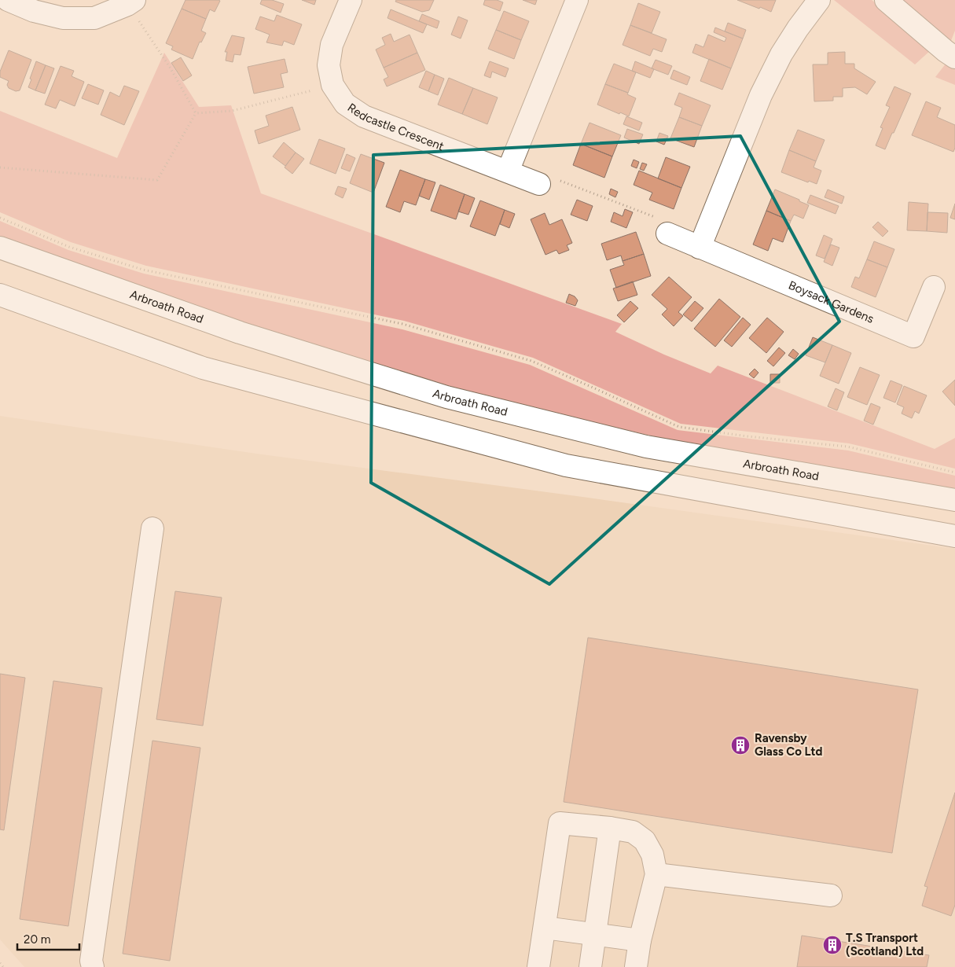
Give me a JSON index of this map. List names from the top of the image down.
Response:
{
  "streets": {
    "main road": ["Redcastle Crescent", "Boysack Gardens", "Arbroath Road"]
  },
  "places": {
    "building": ["Ravensby Glass Co Ltd", "T.S Transport (Scotland) Ltd"]
  },
  "scale_bar": "20 m"
}
